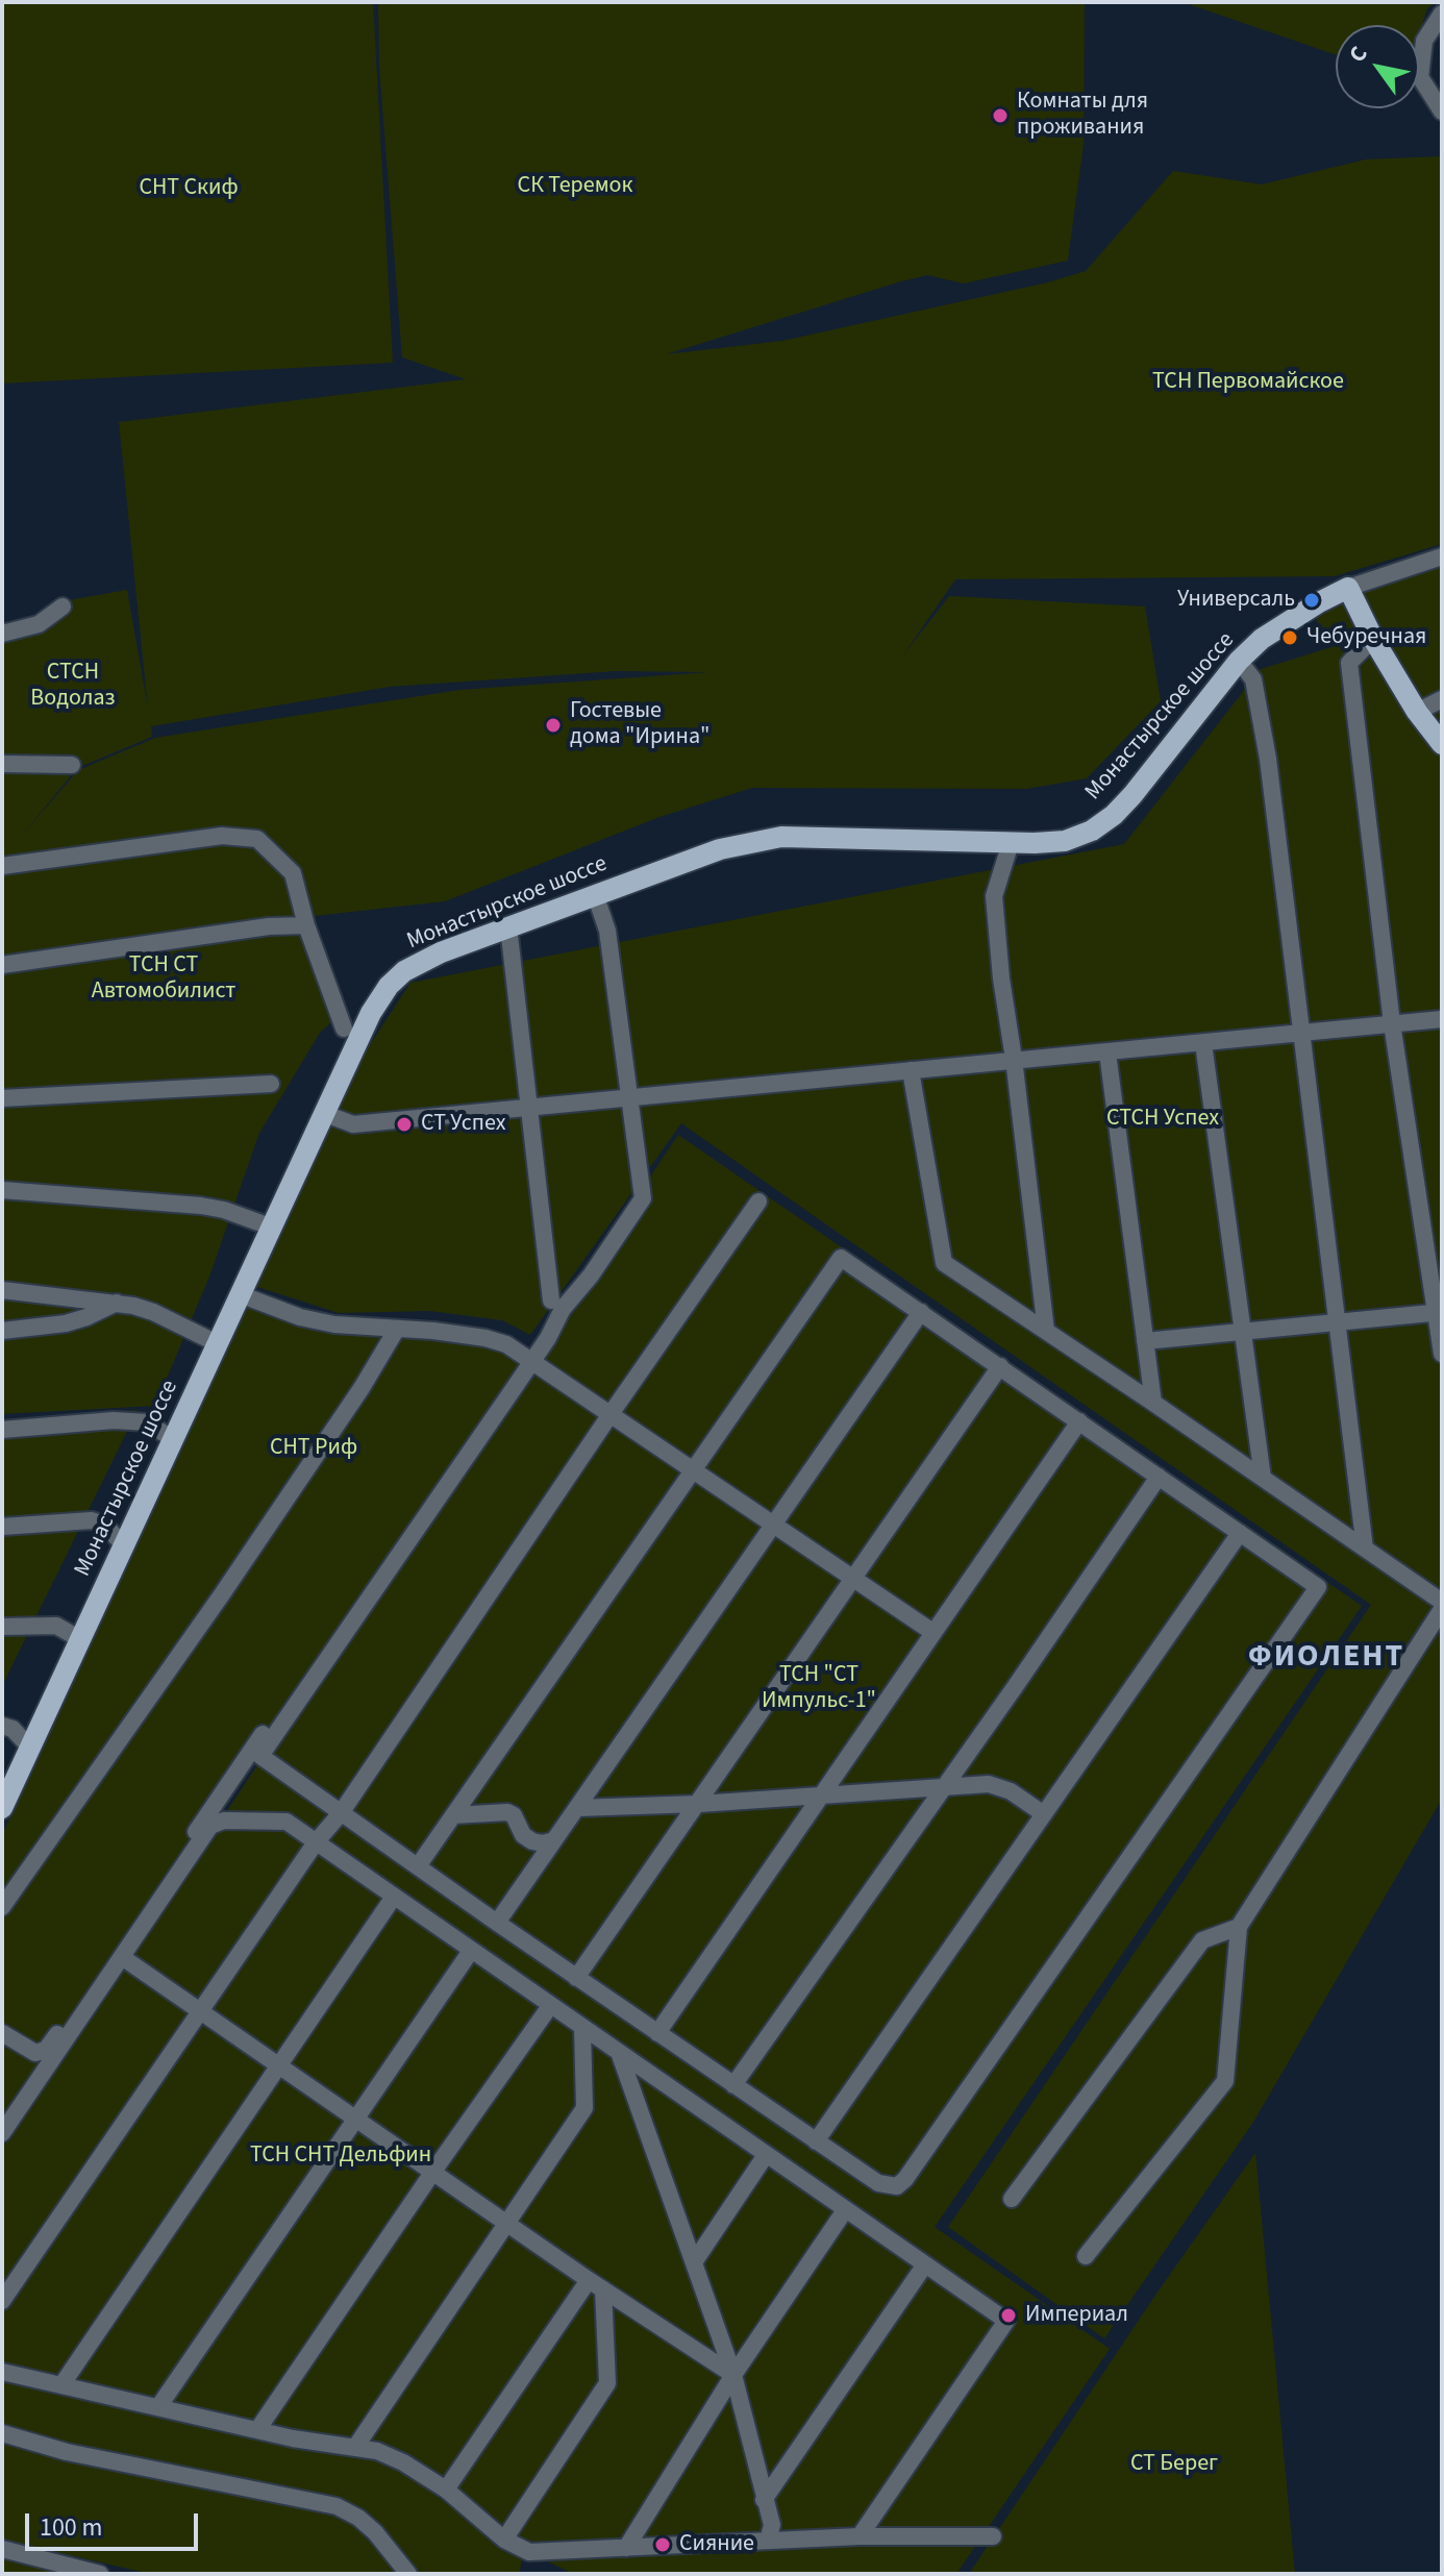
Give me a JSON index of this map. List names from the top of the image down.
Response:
{
  "streets": {
    "main road": ["Монастырское шоссе"]
  },
  "districts": ["ФИОЛЕНТ"],
  "parks": [
    "СК Теремок",
    "СНТ Скиф",
    "ТСН Первомайское",
    "СТСН Водолаз",
    "ТСН СТ Автомобилист",
    "СТСН Успех",
    "СНТ Риф",
    "ТСН \"СТ Импульс-1\"",
    "ТСН СНТ Дельфин",
    "СТ Берег"
  ],
  "places": [
    "Комнаты для проживания",
    "Универсаль",
    "Чебуречная",
    "Гостевые дома \"Ирина\"",
    "СТ Успех",
    "Империал",
    "Сияние"
  ],
  "scale_bar": "100 m",
  "north": "top left"
}
